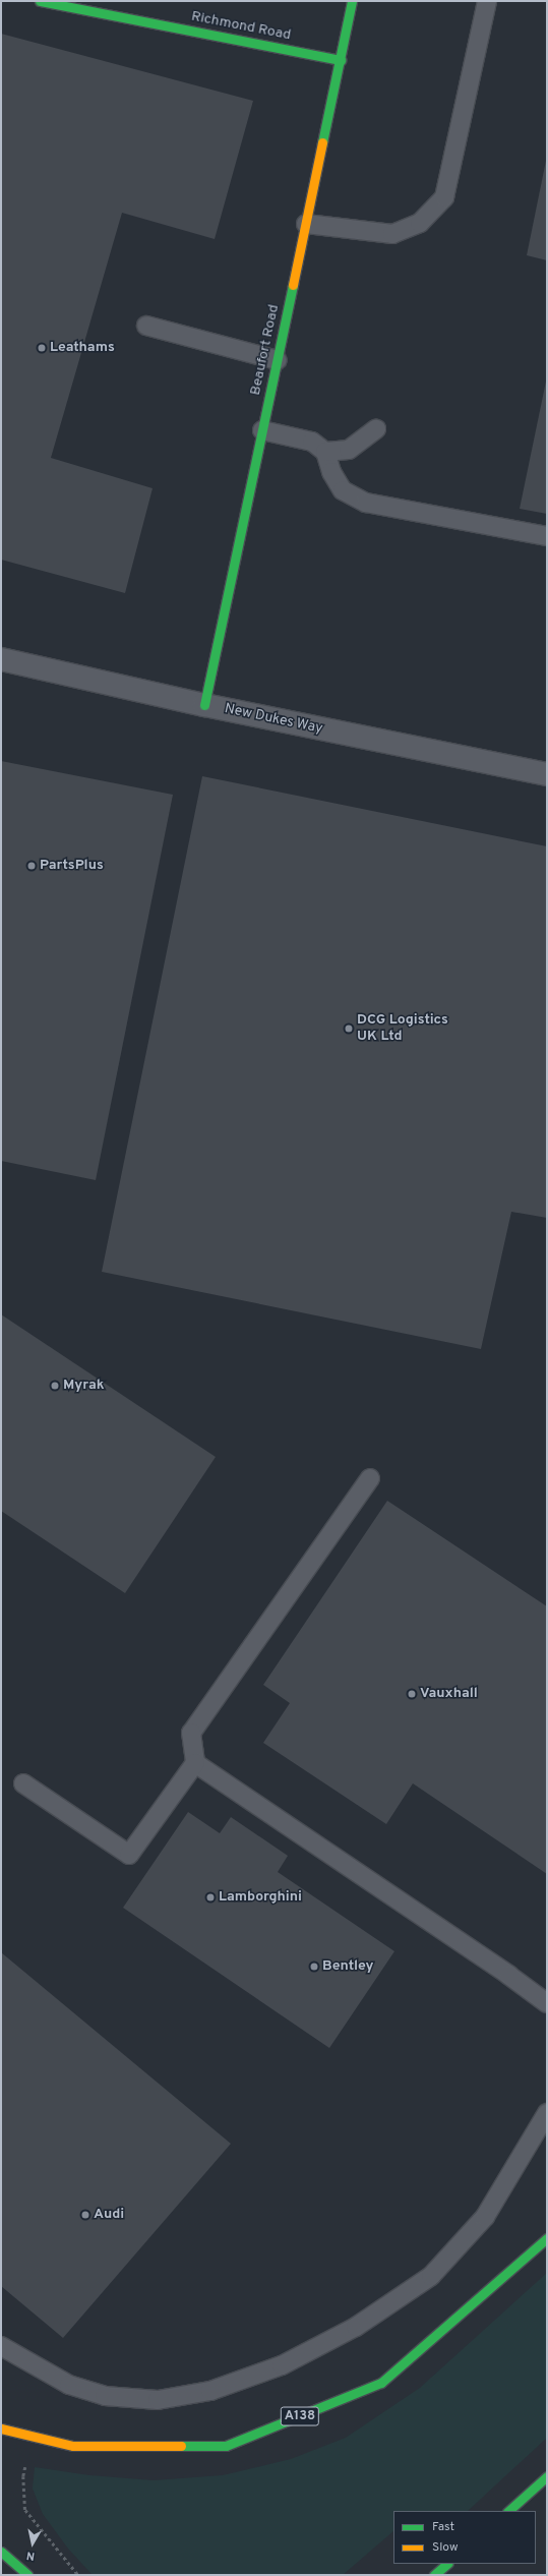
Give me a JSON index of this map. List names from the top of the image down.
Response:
{
  "streets": {
    "street": [
      "Richmond Road",
      "Beaufort Road",
      "New Dukes Way",
      "A138"
    ]
  },
  "crossings": [
    ["Richmond Road", "Beaufort Road"],
    ["Beaufort Road", "New Dukes Way"]
  ],
  "places": [
    "Leathams",
    "PartsPlus",
    "DCG Logistics UK Ltd",
    "Myrak",
    "Vauxhall",
    "Lamborghini",
    "Bentley",
    "Audi"
  ],
  "legend": ["Fast", "Slow"],
  "north": "bottom"
}
